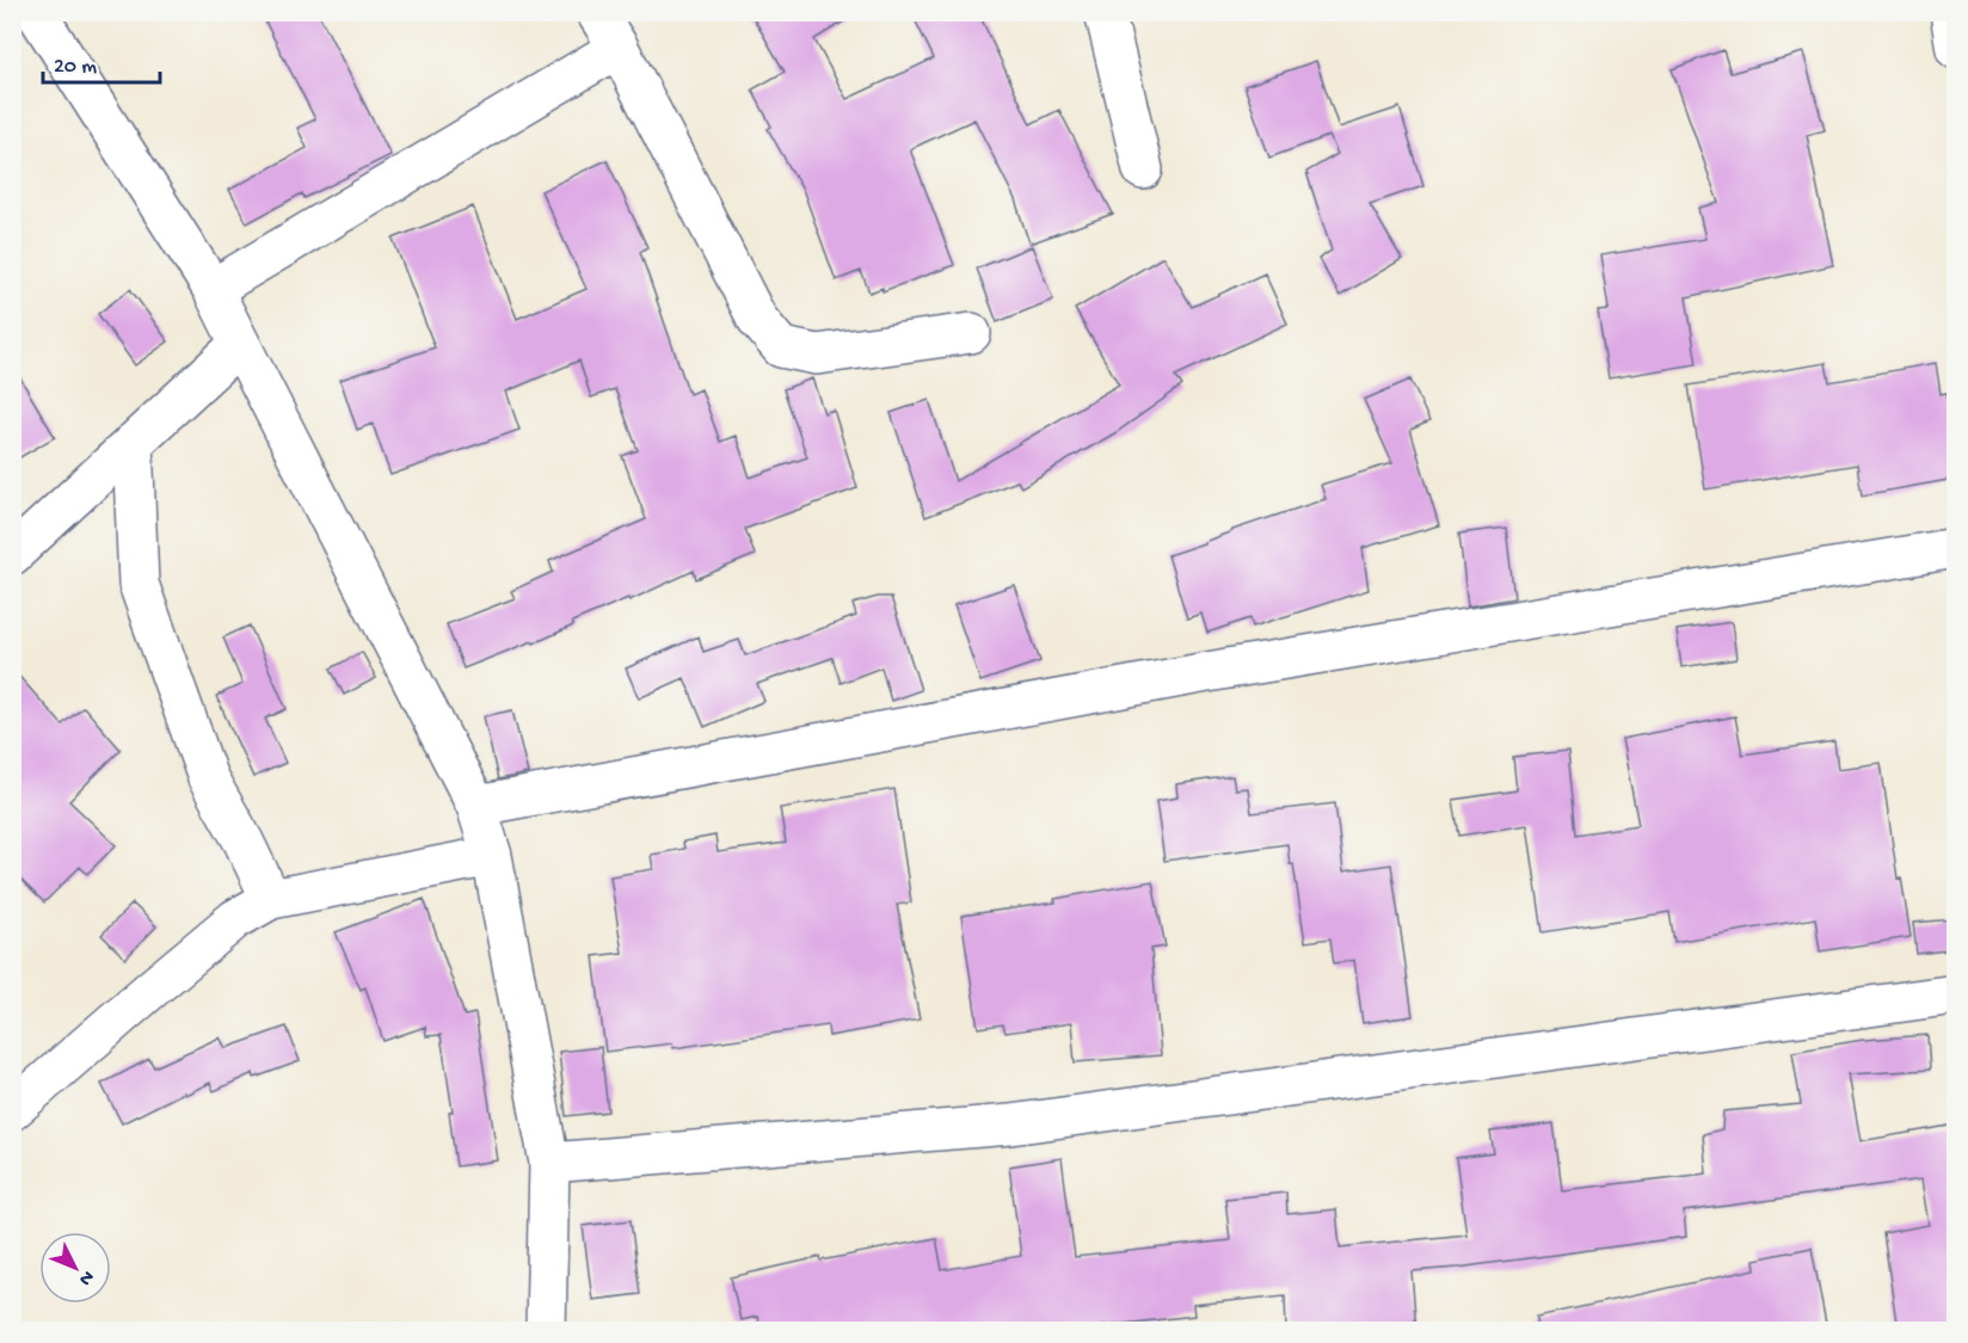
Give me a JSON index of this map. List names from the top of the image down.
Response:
{
  "scale_bar": "20 m",
  "north": "bottom right"
}
